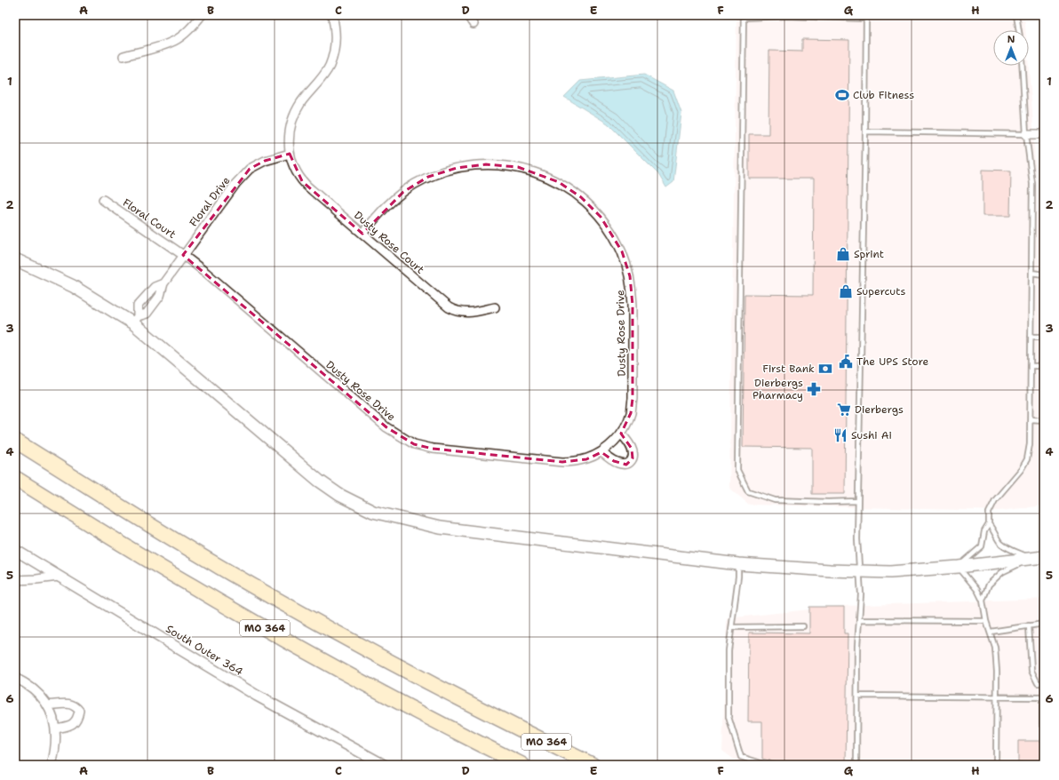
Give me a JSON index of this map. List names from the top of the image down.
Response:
{
  "streets": {
    "highway": ["MO 364"],
    "street": [
      "Floral Drive",
      "Floral Court",
      "Dusty Rose Court",
      "Dusty Rose Drive",
      "South Outer 364"
    ]
  },
  "crossings": [
    ["Floral Drive", "Floral Court"],
    ["Floral Drive", "Dusty Rose Court"],
    ["Floral Drive", "Dusty Rose Drive"],
    ["Floral Court", "Dusty Rose Drive"],
    ["Dusty Rose Court", "Dusty Rose Drive"]
  ],
  "places": {
    "sports": ["Club Fitness"],
    "shop": ["Sprint", "Supercuts"],
    "public building": ["The UPS Store"],
    "bank": ["First Bank"],
    "pharmacy": ["Dierbergs Pharmacy"],
    "supermarket": ["Dierbergs"],
    "restaurant": ["Sushi Ai"]
  },
  "north": "top",
  "grid": {
    "columns": [
      "A",
      "B",
      "C",
      "D",
      "E",
      "F",
      "G",
      "H"
    ],
    "rows": [
      "1",
      "2",
      "3",
      "4",
      "5",
      "6"
    ]
  }
}
